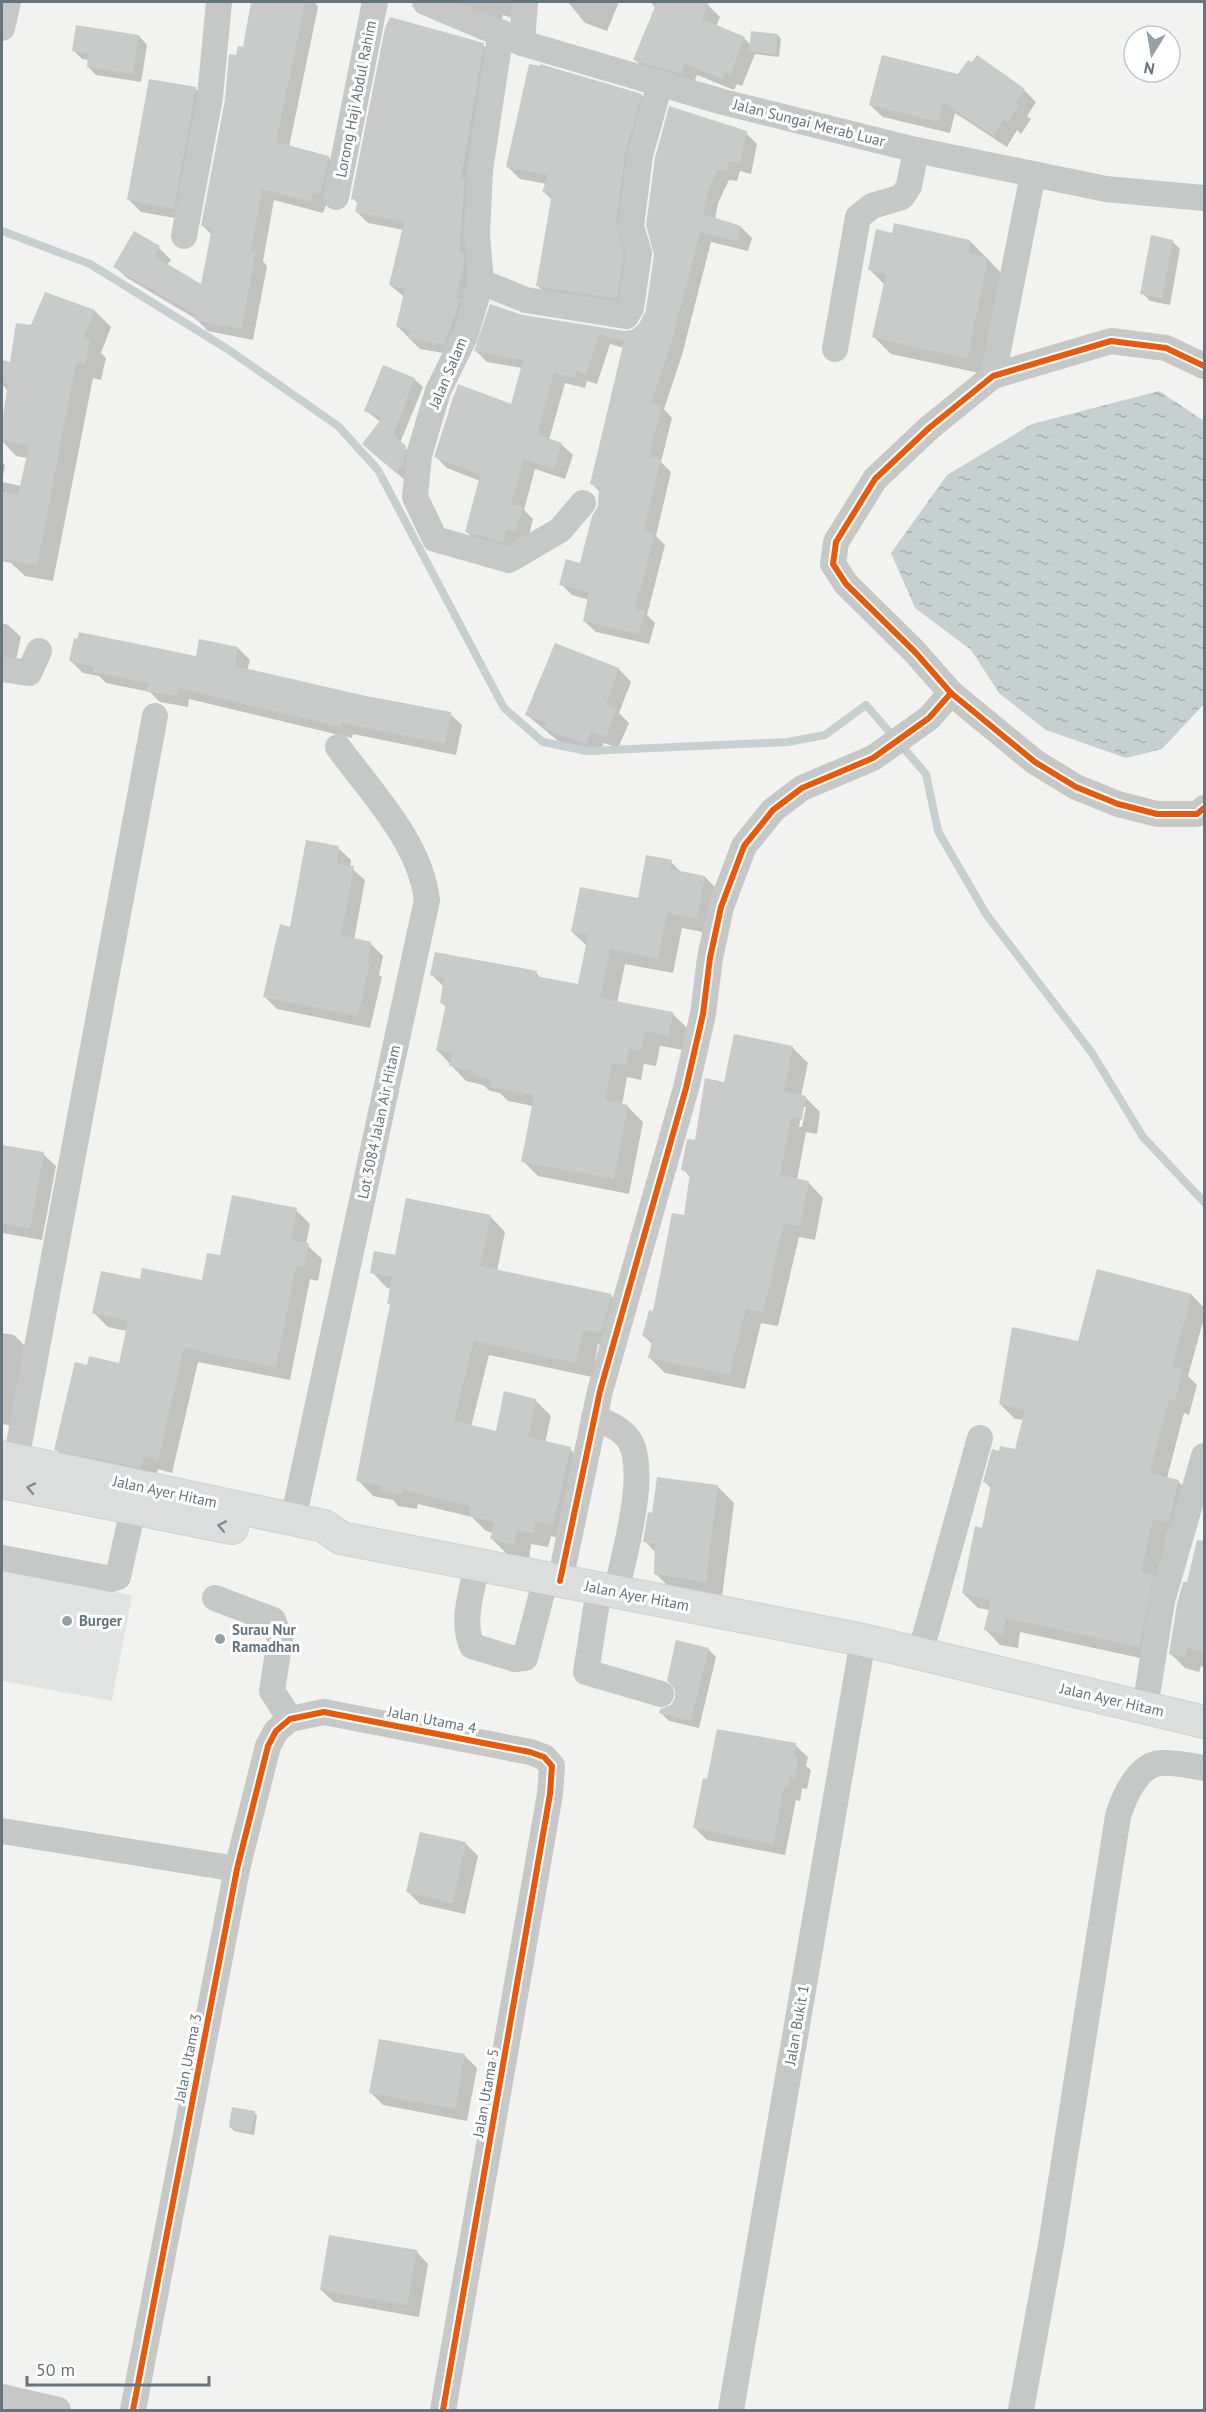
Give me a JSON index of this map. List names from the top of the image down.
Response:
{
  "streets": {
    "main road": ["Jalan Ayer Hitam"],
    "street": [
      "Lorong Haji Abdul Rahim",
      "Jalan Sungai Merab Luar",
      "Jalan Salam",
      "Lot 3084 Jalan Air Hitam",
      "Jalan Utama 4",
      "Jalan Bukit 1",
      "Jalan Utama 3",
      "Jalan Utama 5"
    ]
  },
  "crossings": [
    ["Jalan Sungai Merab Luar", "Jalan Salam"],
    ["Lot 3084 Jalan Air Hitam", "Jalan Ayer Hitam"],
    ["Jalan Ayer Hitam", "Jalan Bukit 1"],
    ["Jalan Utama 4", "Jalan Utama 3"],
    ["Jalan Utama 4", "Jalan Utama 5"]
  ],
  "places": ["Burger", "Surau Nur Ramadhan"],
  "scale_bar": "50 m",
  "north": "bottom"
}
